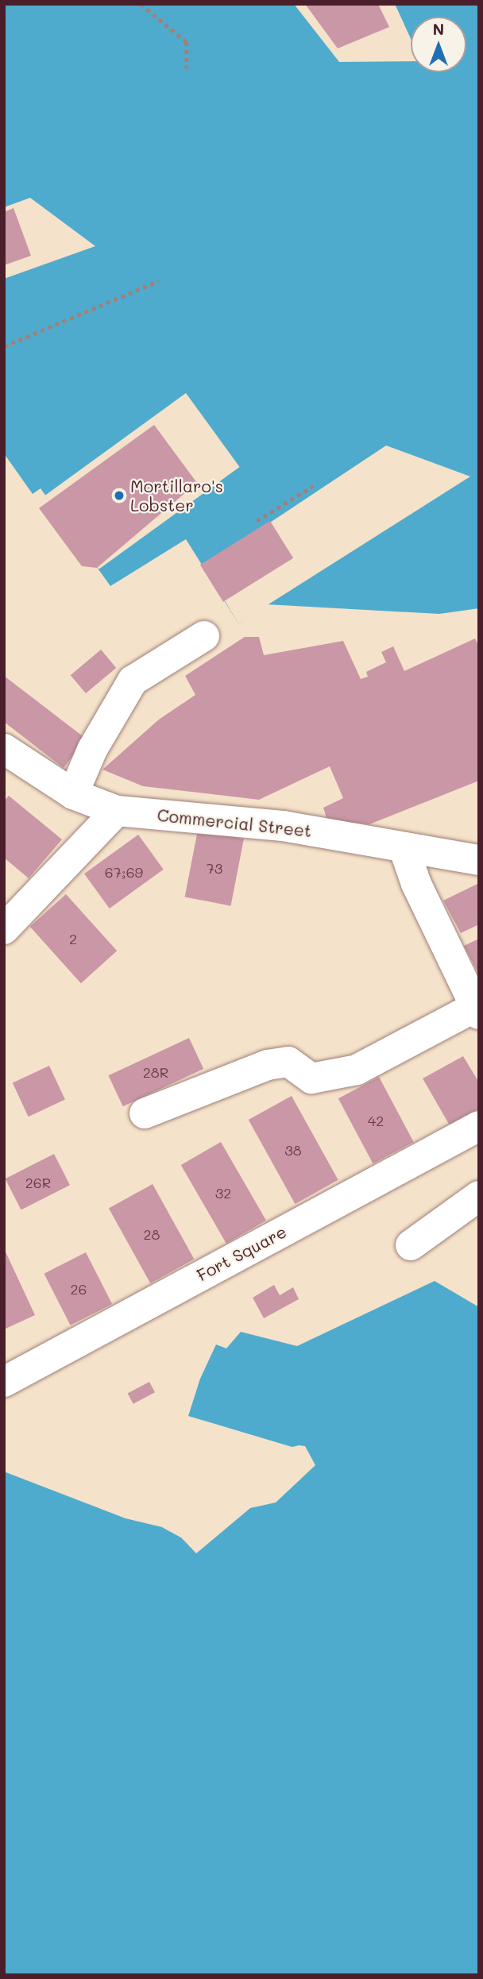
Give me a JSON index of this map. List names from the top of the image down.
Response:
{
  "streets": {
    "street": ["Commercial Street", "Fort Square"]
  },
  "places": ["Mortillaro's Lobster"],
  "house_numbers": [
    "73",
    "67;69",
    "2",
    "28R",
    "42",
    "38",
    "26R",
    "32",
    "28",
    "26"
  ],
  "north": "top"
}
